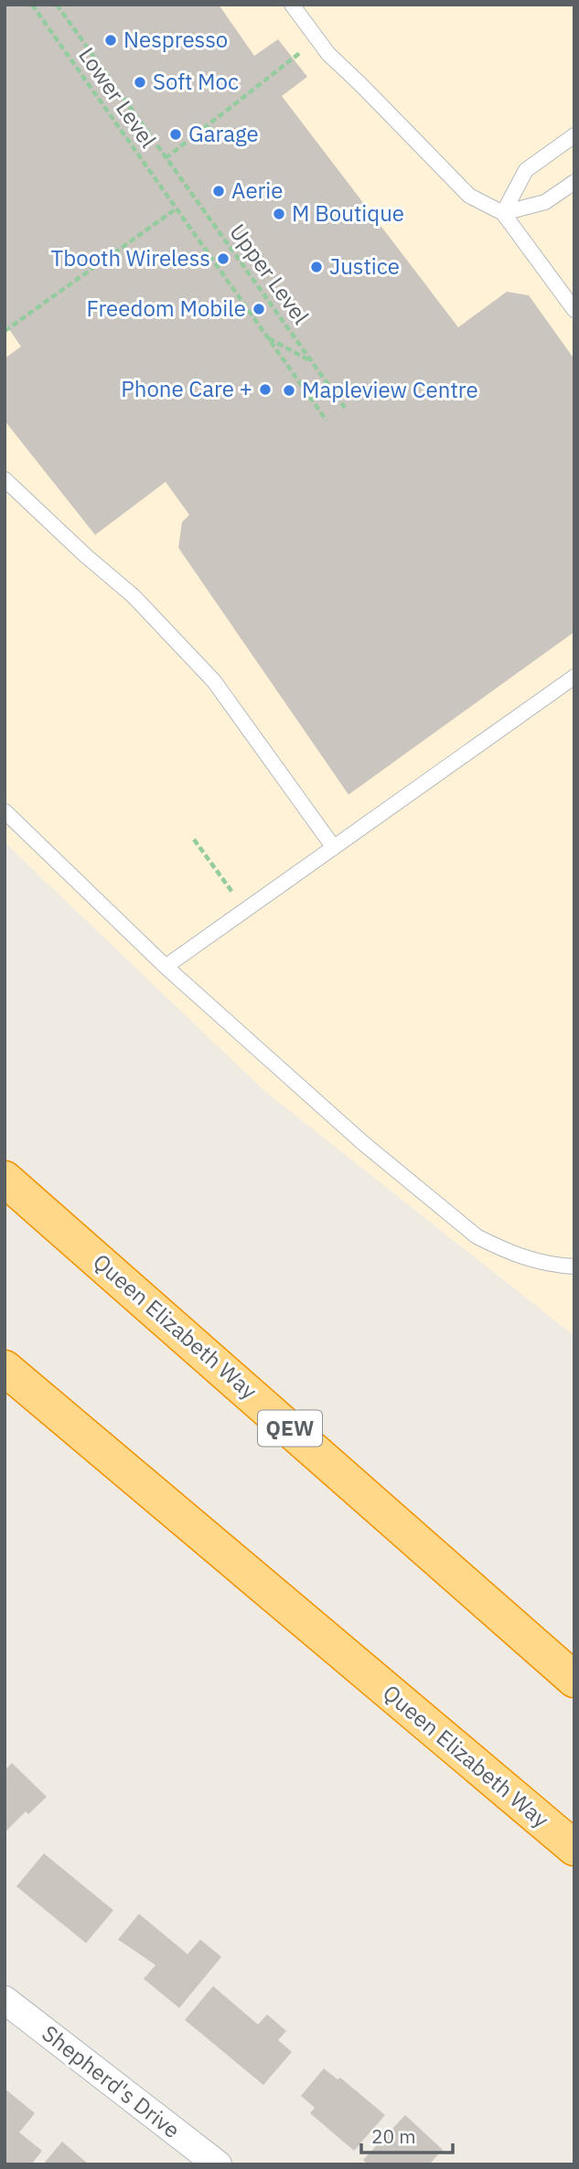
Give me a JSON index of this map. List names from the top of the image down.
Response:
{
  "streets": {
    "highway": ["Queen Elizabeth Way", "QEW"],
    "street": ["Shepherd's Drive"],
    "path": ["Lower Level", "Upper Level"]
  },
  "places": [
    "Nespresso",
    "Soft Moc",
    "Garage",
    "Aerie",
    "M Boutique",
    "Tbooth Wireless",
    "Justice",
    "Freedom Mobile",
    "Phone Care +",
    "Mapleview Centre"
  ],
  "scale_bar": "20 m"
}
